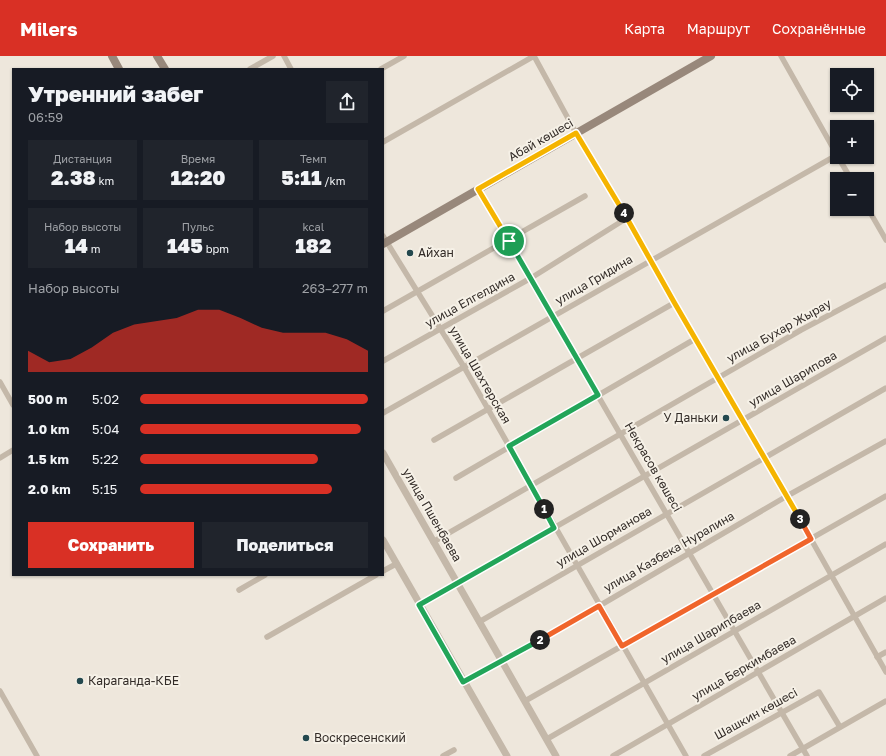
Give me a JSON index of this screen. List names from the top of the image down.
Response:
{
  "streets": {
    "main road": ["Абай көшесі"],
    "street": [
      "улица Гридина",
      "улица Елгелдина",
      "улица Бухар Жырау",
      "улица Шахтерская",
      "улица Шарипова",
      "Некрасов көшесі",
      "улица Пшенбаева",
      "улица Шорманова",
      "улица Казбека Нуралина",
      "улица Шарипбаева",
      "улица Беркимбаева",
      "Шашкин көшесі"
    ]
  },
  "crossings": [
    ["Абай көшесі", "улица Шахтерская"],
    ["Абай көшесі", "Некрасов көшесі"],
    ["улица Гридина", "улица Шахтерская"],
    ["улица Гридина", "Некрасов көшесі"],
    ["улица Елгелдина", "улица Шахтерская"],
    ["улица Елгелдина", "Некрасов көшесі"],
    ["улица Бухар Жырау", "улица Шахтерская"],
    ["улица Бухар Жырау", "Некрасов көшесі"],
    ["улица Бухар Жырау", "улица Пшенбаева"],
    ["улица Шахтерская", "улица Шарипова"],
    ["улица Шахтерская", "улица Шорманова"],
    ["улица Шахтерская", "улица Казбека Нуралина"],
    ["улица Шахтерская", "улица Шарипбаева"],
    ["улица Шахтерская", "улица Беркимбаева"],
    ["улица Шарипова", "Некрасов көшесі"],
    ["улица Шарипова", "улица Пшенбаева"],
    ["Некрасов көшесі", "улица Шорманова"],
    ["Некрасов көшесі", "улица Казбека Нуралина"],
    ["Некрасов көшесі", "улица Шарипбаева"],
    ["Некрасов көшесі", "улица Беркимбаева"],
    ["Некрасов көшесі", "Шашкин көшесі"],
    ["улица Пшенбаева", "улица Шорманова"],
    ["улица Пшенбаева", "улица Казбека Нуралина"],
    ["улица Пшенбаева", "улица Шарипбаева"]
  ],
  "places": [
    "Айхан",
    "У Даньки",
    "Караганда-КБЕ",
    "Воскресенский"
  ],
  "page": {
    "header": "Milers",
    "nav": ["Карта", "Маршрут", "Сохранённые"],
    "map_buttons": ["+", "−"],
    "heading": ["Утренний забег", "06:59"],
    "stats": [
      ["Дистанция", "2.38 km"],
      ["Время", "12:20"],
      ["Темп", "5:11 /km"],
      ["Набор высоты", "14 m"],
      ["Пульс", "145 bpm"],
      ["kcal", "182"]
    ],
    "pins": [
      "4",
      "1",
      "3",
      "2"
    ],
    "chart": ["Набор высоты", "263–277 m"],
    "list": [
      {
        "name": "500 m",
        "note": "5:02"
      },
      {
        "name": "1.0 km",
        "note": "5:04"
      },
      {
        "name": "1.5 km",
        "note": "5:22"
      },
      {
        "name": "2.0 km",
        "note": "5:15"
      }
    ],
    "buttons": ["Сохранить", "Поделиться"]
  }
}
